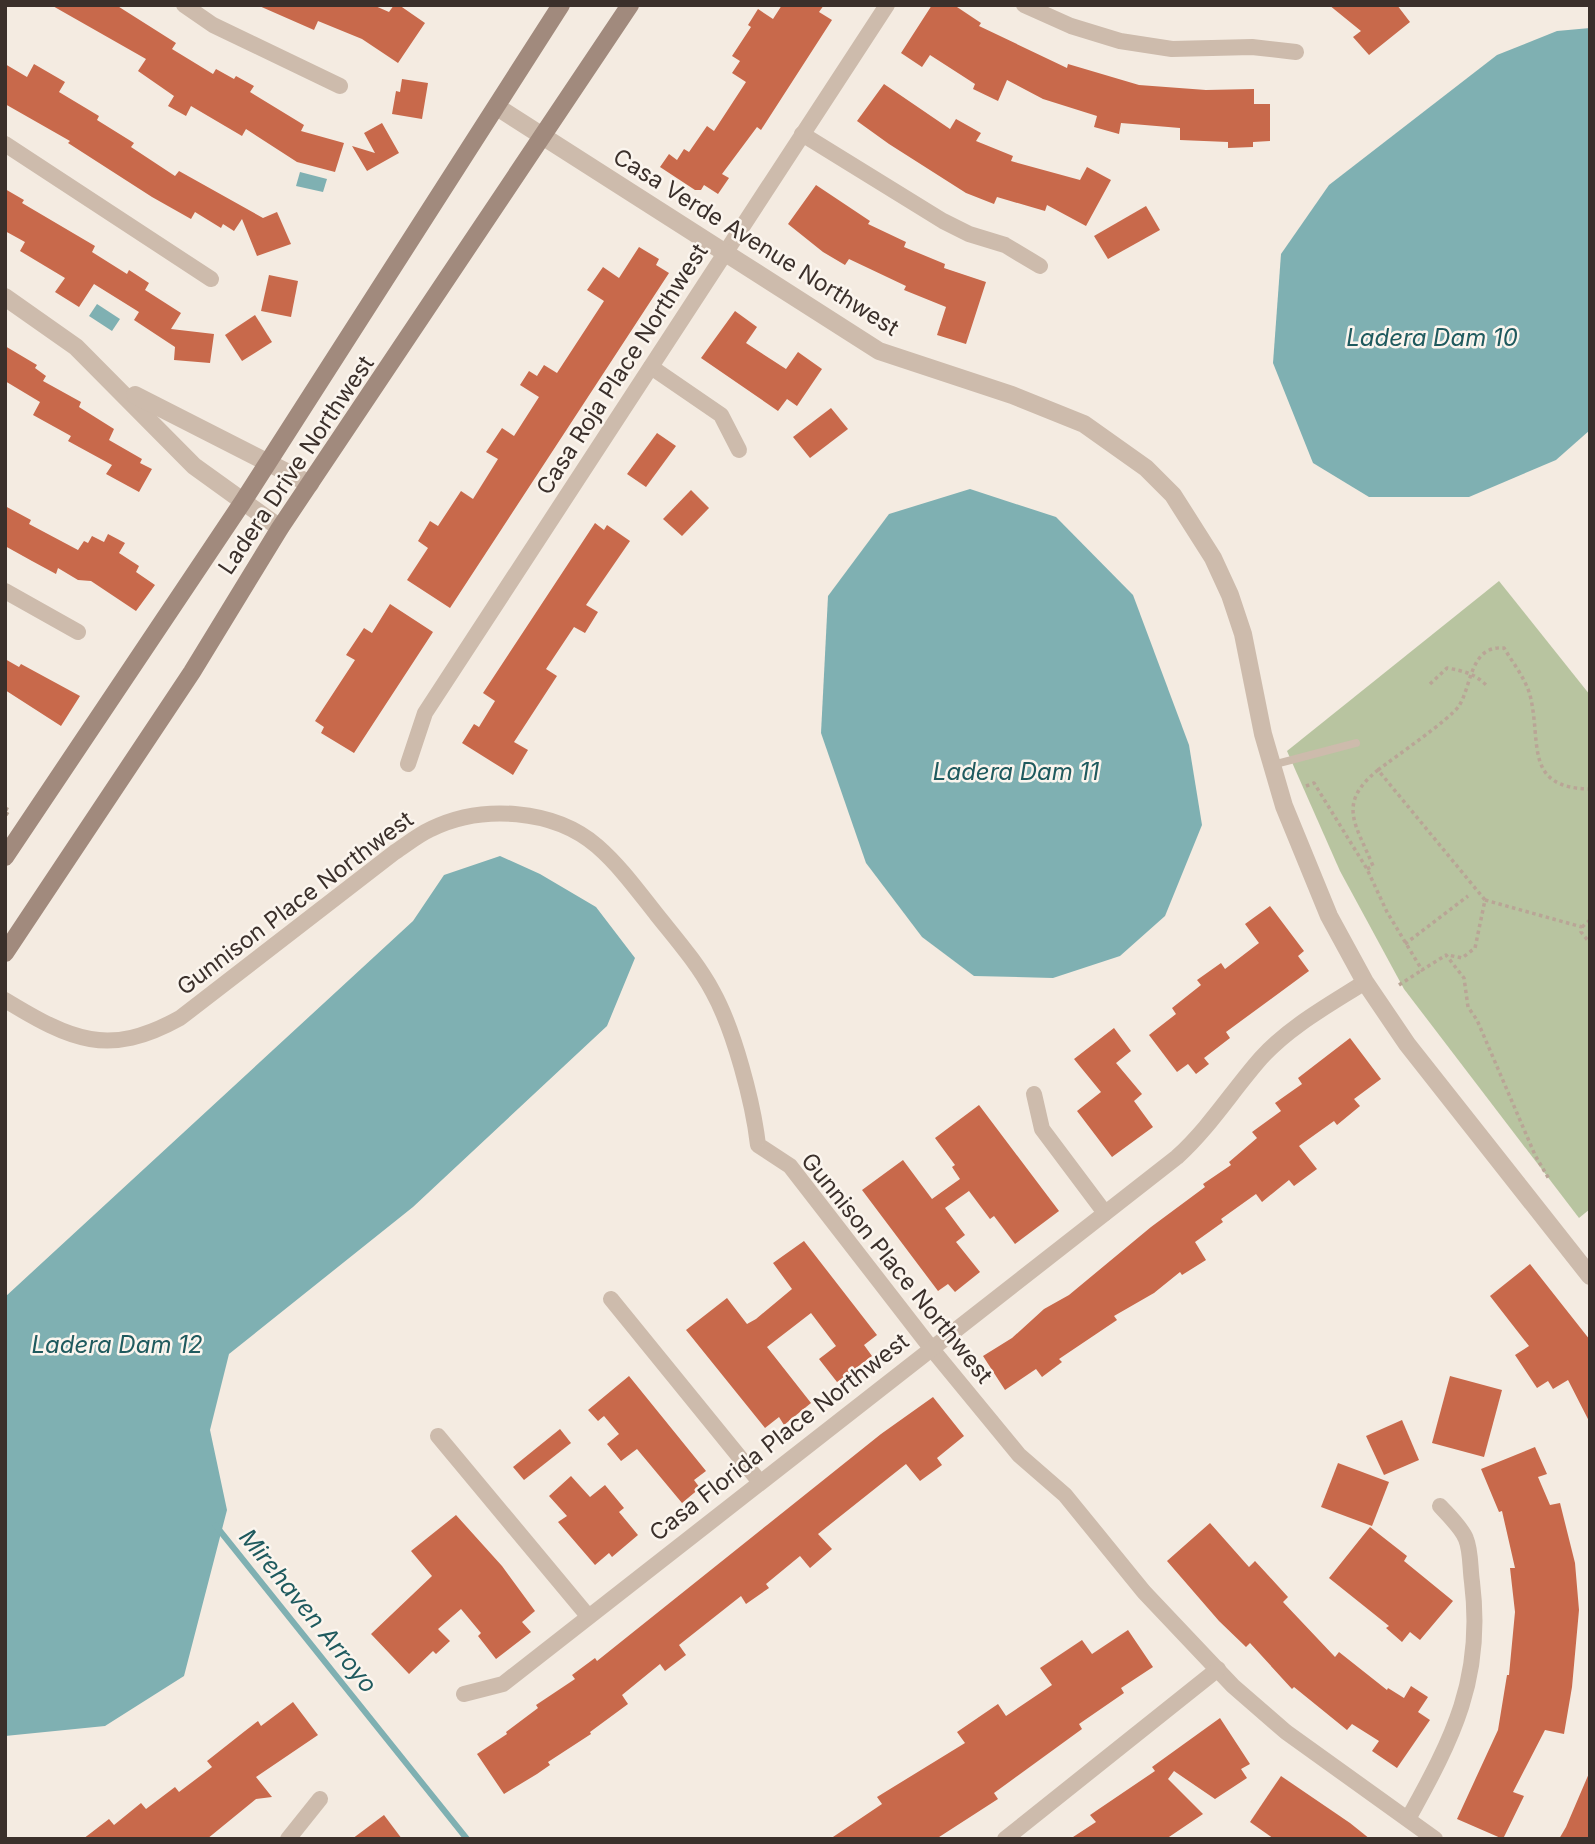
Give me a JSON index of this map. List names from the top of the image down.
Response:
{
  "streets": {
    "main road": ["Ladera Drive Northwest"],
    "street": [
      "Casa Verde Avenue Northwest",
      "Casa Roja Place Northwest",
      "Gunnison Place Northwest",
      "Casa Florida Place Northwest"
    ]
  },
  "crossings": [
    ["Casa Verde Avenue Northwest", "Casa Roja Place Northwest"],
    ["Casa Verde Avenue Northwest", "Ladera Drive Northwest"],
    ["Casa Verde Avenue Northwest", "Casa Florida Place Northwest"],
    ["Gunnison Place Northwest", "Casa Florida Place Northwest"]
  ],
  "water": [
    "Ladera Dam 10",
    "Ladera Dam 11",
    "Ladera Dam 12",
    "Mirehaven Arroyo"
  ]
}
